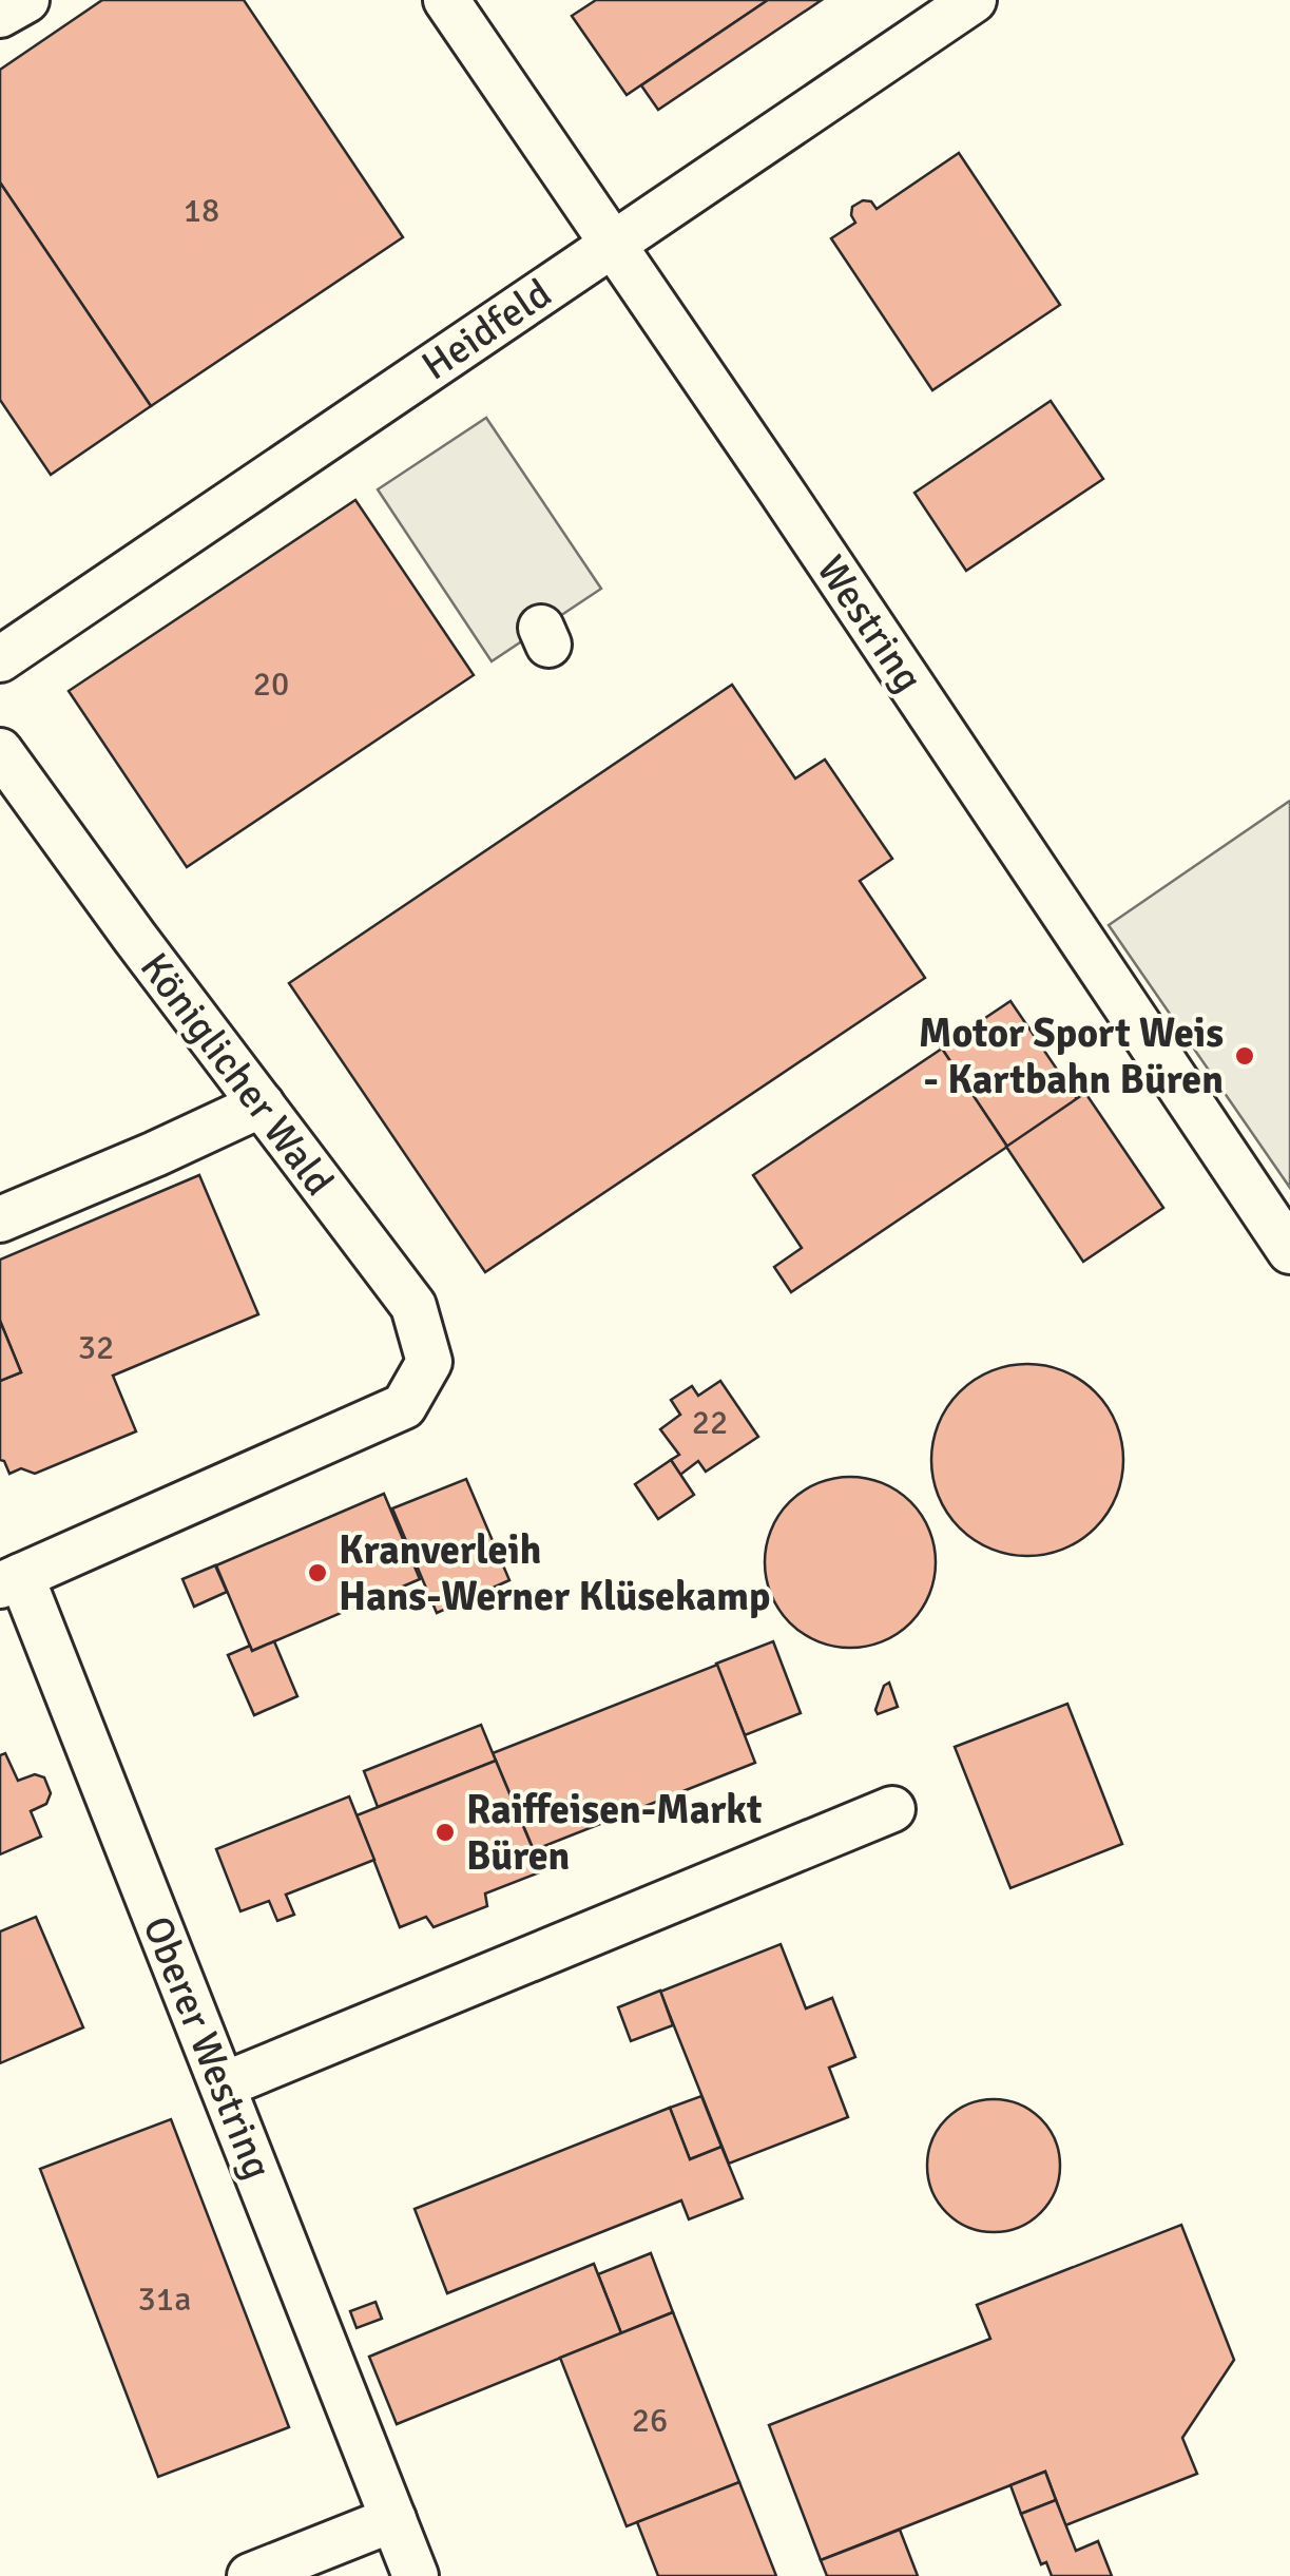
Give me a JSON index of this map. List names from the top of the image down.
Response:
{
  "streets": {
    "street": [
      "Heidfeld",
      "Westring",
      "Königlicher Wald",
      "Oberer Westring"
    ]
  },
  "crossings": [
    ["Heidfeld", "Westring"],
    ["Königlicher Wald", "Oberer Westring"]
  ],
  "places": ["Motor Sport Weis - Kartbahn Büren", "Kranverleih Hans-Werner Klüsekamp", "Raiffeisen-Markt Büren"],
  "house_numbers": [
    "18",
    "20",
    "32",
    "22",
    "31a",
    "26"
  ]
}
